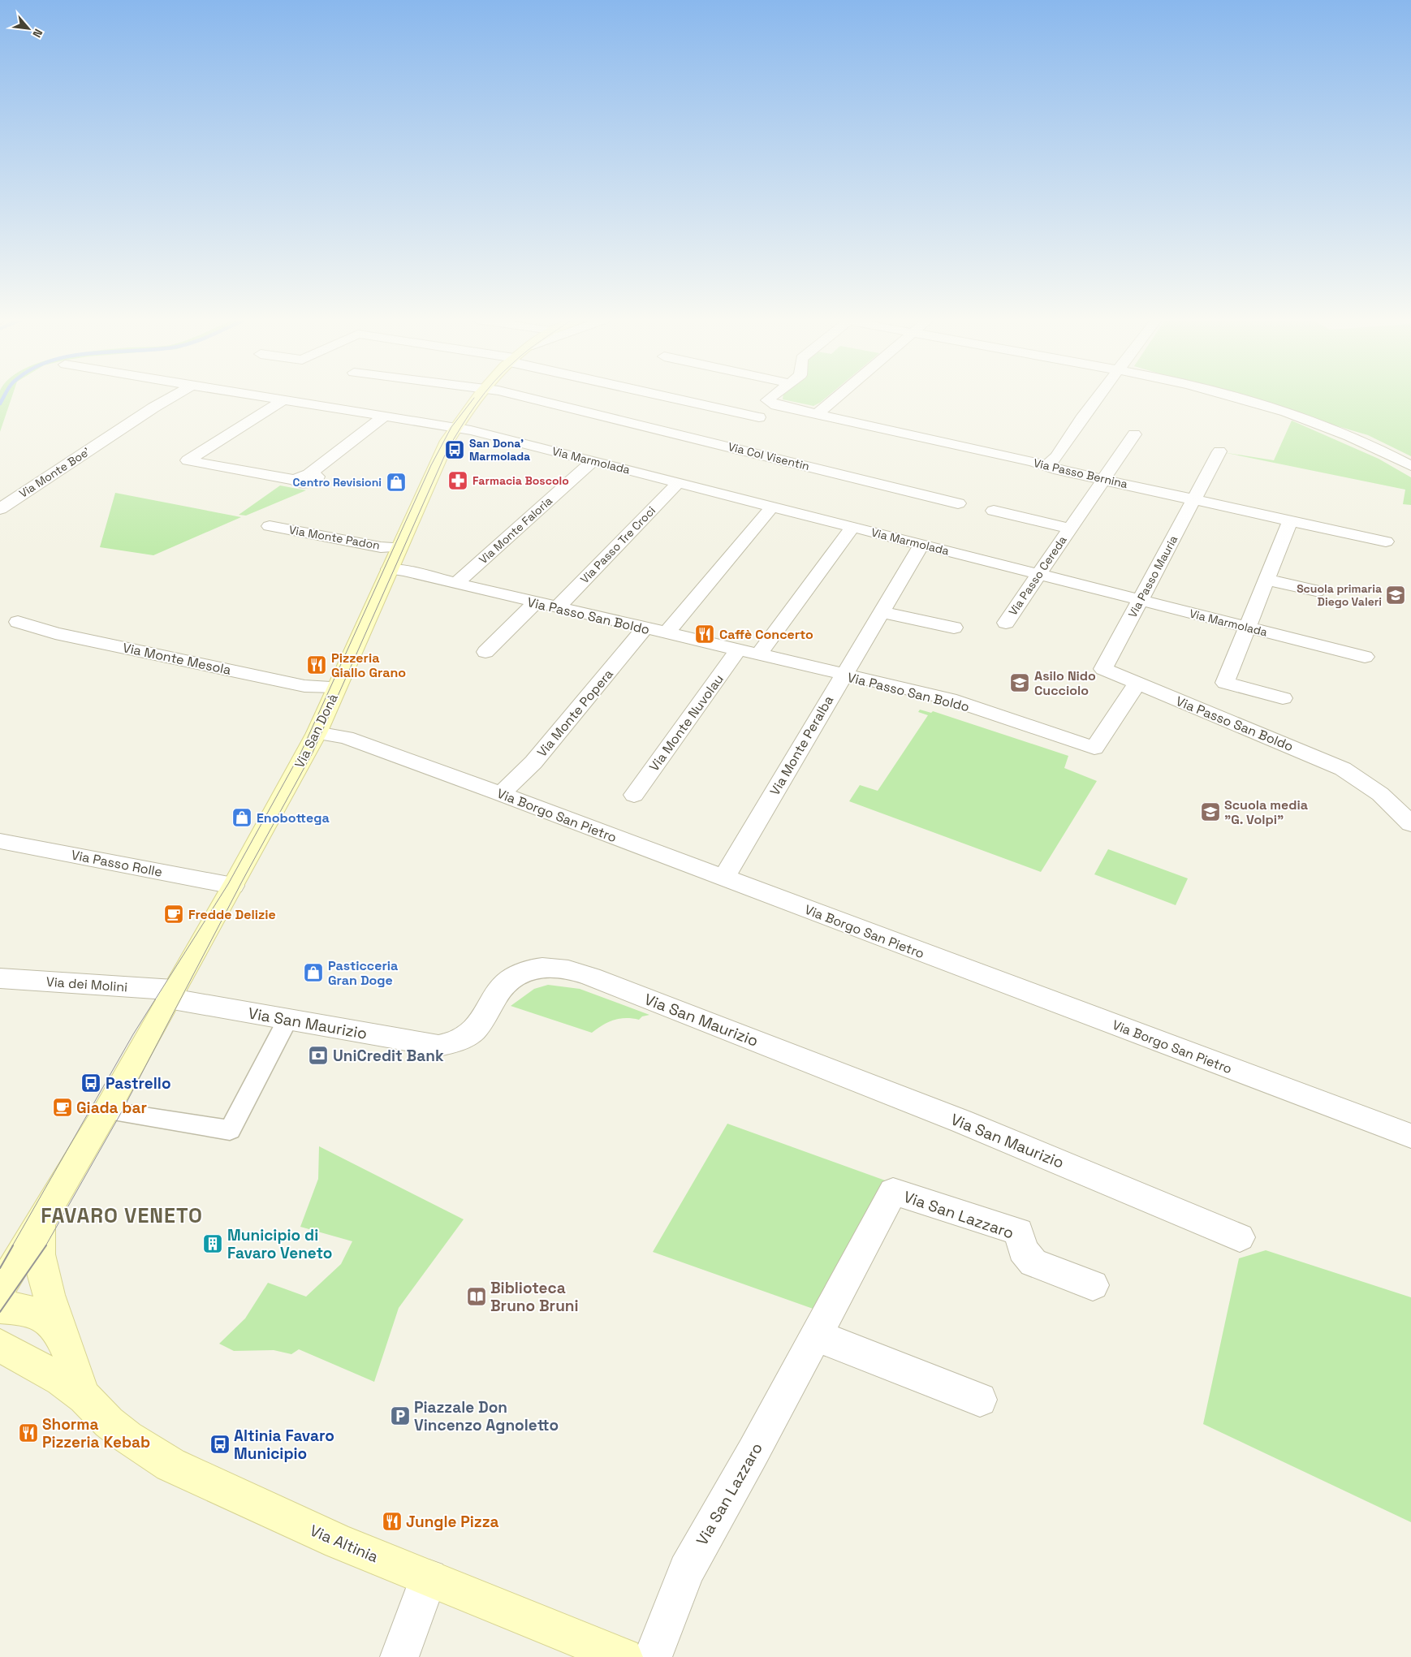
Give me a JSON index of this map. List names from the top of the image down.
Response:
{
  "streets": {
    "main road": ["Via San Donà", "Via Altinia"],
    "street": [
      "Via Col Visentin",
      "Via Marmolada",
      "Via Monte Boe'",
      "Via Passo Bernina",
      "Via Monte Faloria",
      "Via Monte Padon",
      "Via Passo Tre Croci",
      "Via Passo Cereda",
      "Via Passo Mauria",
      "Via Passo San Boldo",
      "Via Monte Mesola",
      "Via Monte Popera",
      "Via Monte Nuvolau",
      "Via Monte Peralba",
      "Via Borgo San Pietro",
      "Via Passo Rolle",
      "Via dei Molini",
      "Via San Maurizio",
      "Via San Lazzaro"
    ]
  },
  "crossings": [
    ["Via Marmolada", "Via Monte Faloria"],
    ["Via Marmolada", "Via Passo Tre Croci"],
    ["Via Marmolada", "Via Passo Cereda"],
    ["Via Marmolada", "Via Passo Mauria"],
    ["Via Marmolada", "Via San Donà"],
    ["Via Marmolada", "Via Monte Peralba"],
    ["Via Passo Bernina", "Via Passo Cereda"],
    ["Via Passo Bernina", "Via Passo Mauria"],
    ["Via Monte Faloria", "Via Passo San Boldo"],
    ["Via Monte Padon", "Via San Donà"],
    ["Via Passo Tre Croci", "Via Passo San Boldo"],
    ["Via Passo Mauria", "Via Passo San Boldo"],
    ["Via Passo San Boldo", "Via Monte Popera"],
    ["Via Passo San Boldo", "Via Monte Nuvolau"],
    ["Via Passo San Boldo", "Via San Donà"],
    ["Via Passo San Boldo", "Via Monte Peralba"],
    ["Via Monte Mesola", "Via San Donà"],
    ["Via Monte Popera", "Via Borgo San Pietro"],
    ["Via San Donà", "Via Borgo San Pietro"],
    ["Via San Donà", "Via Passo Rolle"],
    ["Via San Donà", "Via dei Molini"],
    ["Via San Donà", "Via San Maurizio"],
    ["Via Monte Peralba", "Via Borgo San Pietro"],
    ["Via dei Molini", "Via San Maurizio"]
  ],
  "districts": ["FAVARO VENETO"],
  "places": {
    "bus stop": ["San Dona' Marmolada", "Pastrello", "Altinia Favaro Municipio"],
    "pharmacy": ["Farmacia Boscolo"],
    "shop": ["Centro Revisioni", "Enobottega", "Pasticceria Gran Doge"],
    "school or university": ["Scuola primaria Diego Valeri", "Asilo Nido Cucciolo", "Scuola media \"G. Volpi\""],
    "restaurant": [
      "Caffè Concerto",
      "Pizzeria Giallo Grano",
      "Shorma Pizzeria Kebab",
      "Jungle Pizza"
    ],
    "cafe": ["Fredde Delizie", "Giada bar"],
    "bank": ["UniCredit Bank"],
    "building": ["Municipio di Favaro Veneto"],
    "library": ["Biblioteca Bruno Bruni"],
    "parking": ["Piazzale Don Vincenzo Agnoletto"]
  },
  "north": "bottom right"
}
